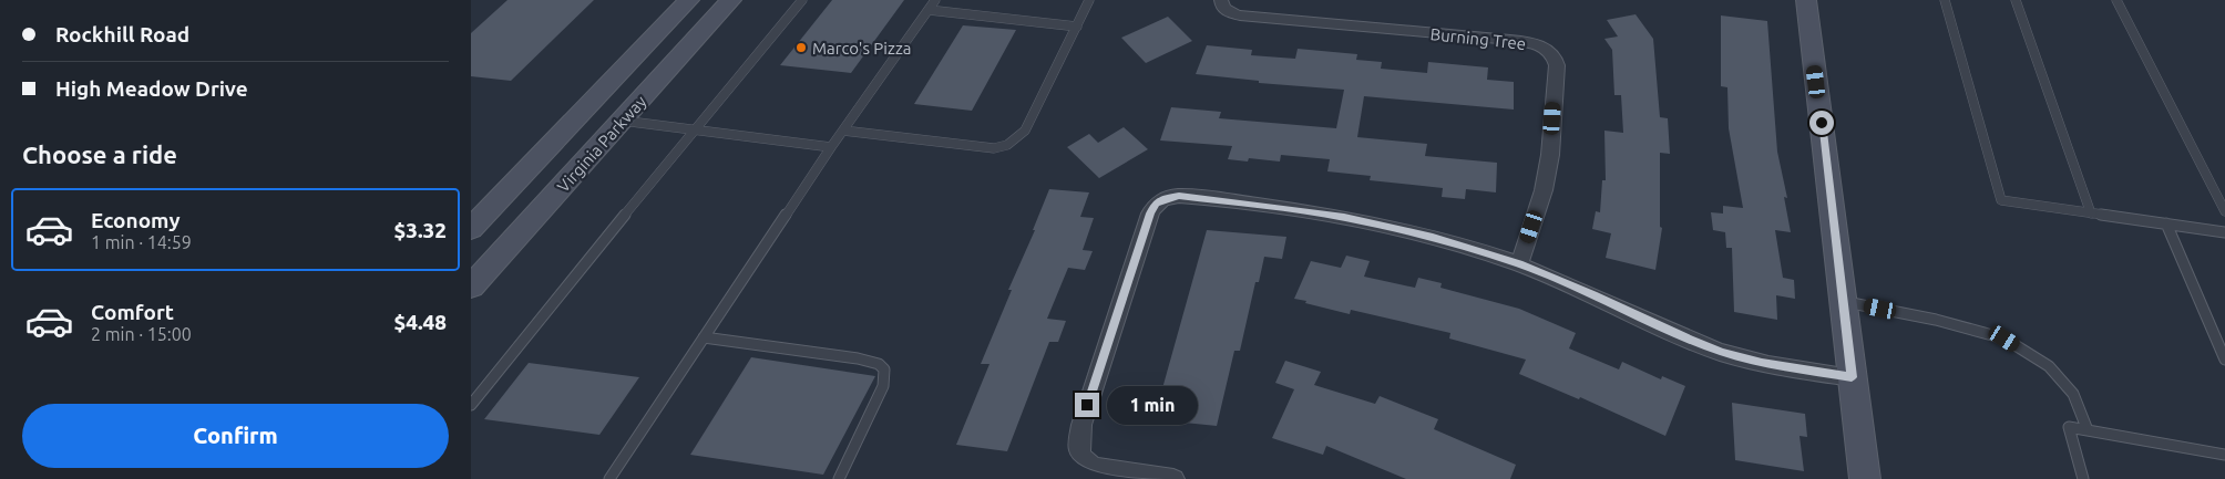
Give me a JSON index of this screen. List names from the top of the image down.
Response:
{
  "streets": {
    "main road": ["Virginia Parkway"],
    "street": ["Burning Tree"]
  },
  "places": ["Marco's Pizza"],
  "page": {
    "banner": ["Rockhill Road", "High Meadow Drive"],
    "heading": "Choose a ride",
    "list": [
      {
        "name": "Economy",
        "note": "1 min · 14:59",
        "value": "$3.32"
      },
      {
        "name": "Comfort",
        "note": "2 min · 15:00",
        "value": "$4.48"
      }
    ],
    "bubble": "1 min",
    "buttons": "Confirm"
  }
}
